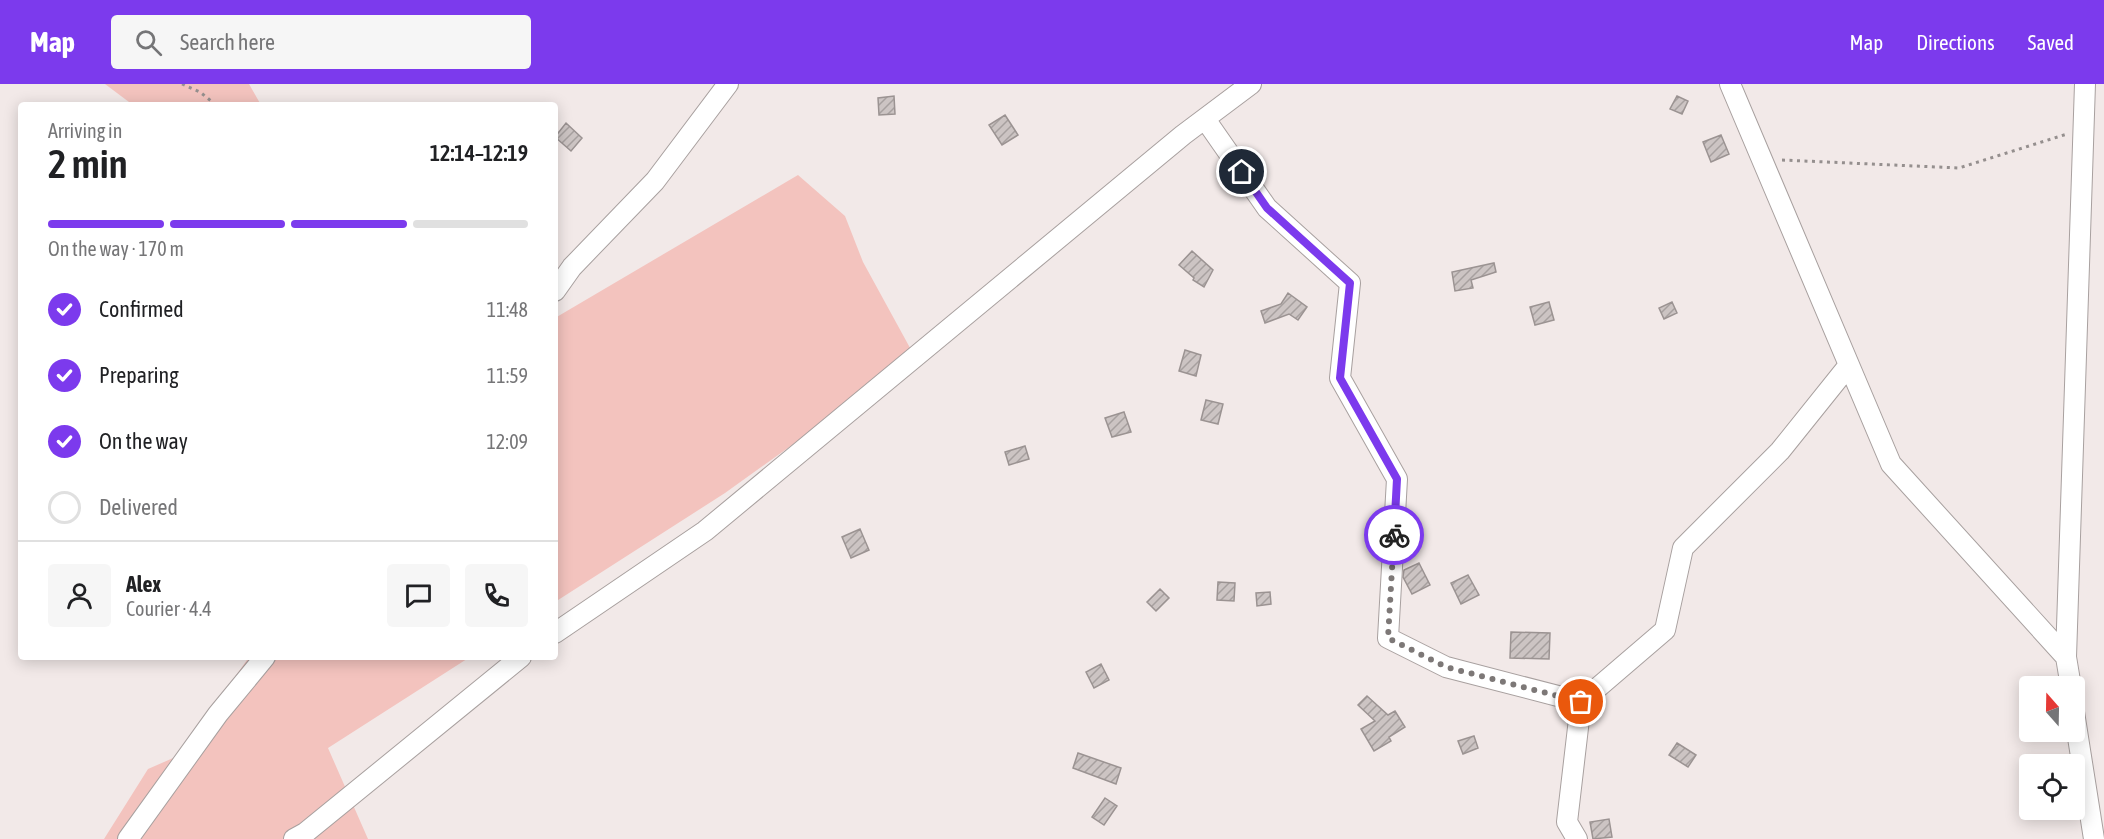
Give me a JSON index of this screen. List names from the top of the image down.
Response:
{
  "north": "top",
  "page": {
    "header": "Map",
    "search": "Search here",
    "nav": ["Map", "Directions", "Saved"],
    "heading": ["2 min", "Arriving in", "12:14–12:19"],
    "panel": ["Alex", "Courier · 4.4"],
    "bar": "On the way · 170 m",
    "list": [
      ["Confirmed", "11:48"],
      ["Preparing", "11:59"],
      ["On the way", "12:09"],
      "Delivered"
    ]
  }
}
